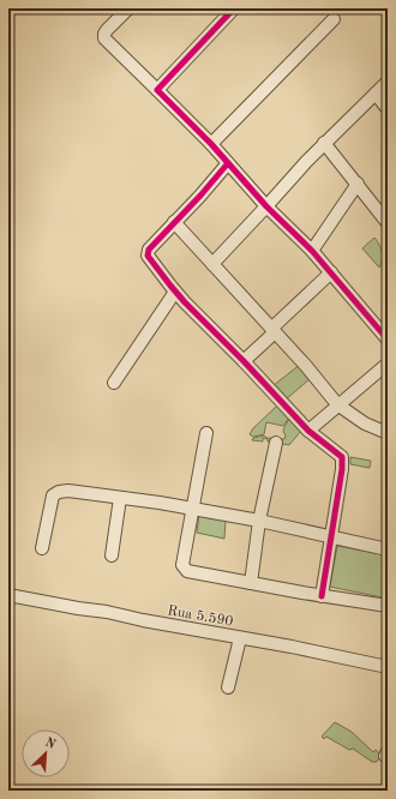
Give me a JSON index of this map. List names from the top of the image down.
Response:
{
  "streets": {
    "street": ["Rua 5.590"]
  },
  "north": "top right"
}
